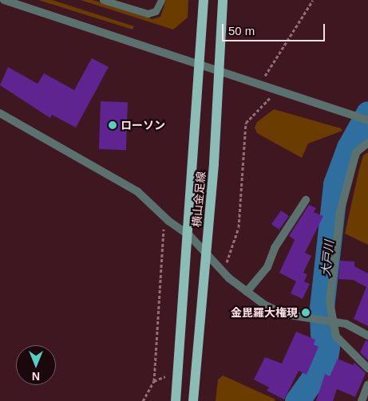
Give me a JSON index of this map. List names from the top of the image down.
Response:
{
  "streets": {
    "main road": ["横山金足線"]
  },
  "water": ["大戸川"],
  "places": ["ローソン", "金毘羅大権現"],
  "scale_bar": "50 m",
  "north": "bottom"
}
